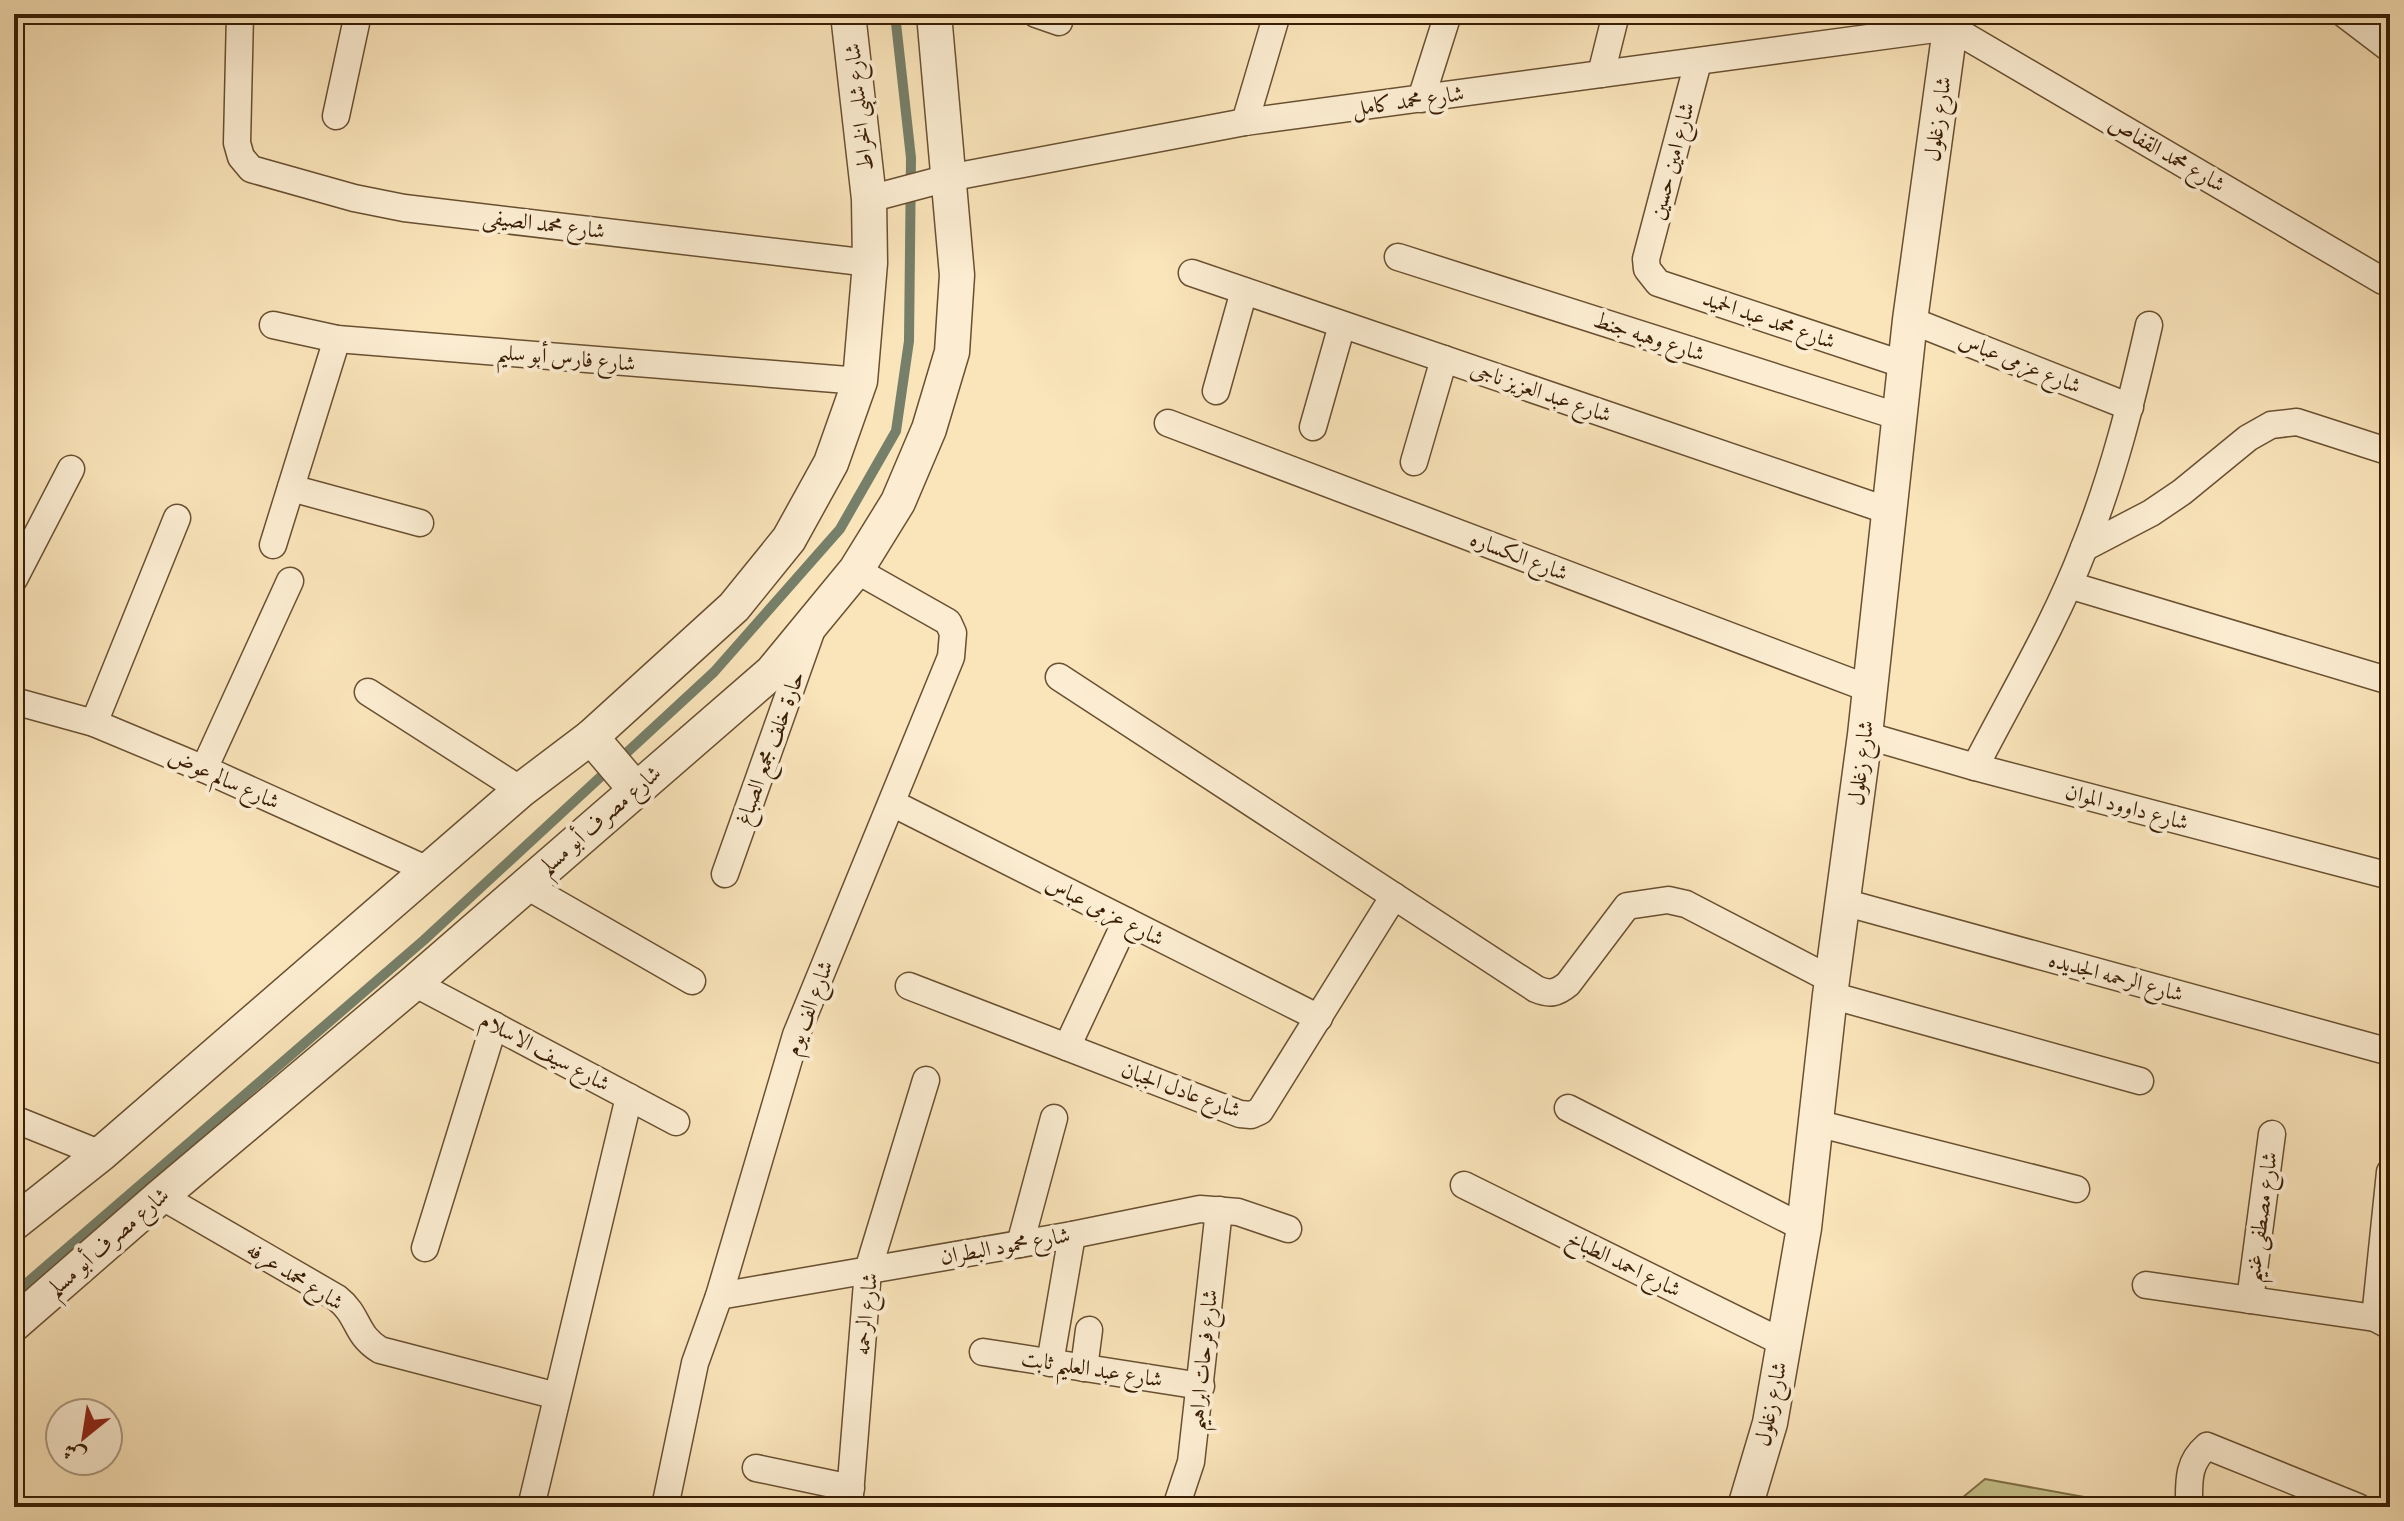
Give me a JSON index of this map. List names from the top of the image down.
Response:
{
  "streets": {
    "street": [
      "شارع محمد كامل",
      "شارع شلبى الخراط",
      "شارع زغلول",
      "شارع محمد القفاص",
      "شارع امين حسين",
      "شارع محمد الصيفى",
      "شارع محمد عبد الحميد",
      "شارع وهبه جنط",
      "شارع فارس أبو سليم",
      "شارع عزمى عباس",
      "شارع عبد العزيز ناجى",
      "شارع الكساره",
      "حارة خلف مجمع الصباغ",
      "شارع سالم عوض",
      "شارع داوود الموان",
      "شارع مصرف أبو مسلم",
      "شارع الرحمه الجديده",
      "شارع الف يوم",
      "شارع سيف الاسلام",
      "شارع عادل الجبان",
      "شارع مصطفى غنيم",
      "شارع محمود البطران",
      "شارع احمد الطباخ",
      "شارع محمد عرفه",
      "شارع الرحمه",
      "شارع فرحات ابراهيم",
      "شارع عبد العليم ثابت"
    ]
  },
  "crossings": [
    ["شارع محمد كامل", "شارع شلبى الخراط"],
    ["شارع محمد كامل", "شارع زغلول"],
    ["شارع محمد كامل", "شارع محمد القفاص"],
    ["شارع محمد كامل", "شارع امين حسين"],
    ["شارع محمد كامل", "شارع مصرف أبو مسلم"],
    ["شارع شلبى الخراط", "شارع مصرف أبو مسلم"],
    ["شارع زغلول", "شارع محمد القفاص"],
    ["شارع زغلول", "شارع محمد عبد الحميد"],
    ["شارع زغلول", "شارع وهبه جنط"],
    ["شارع زغلول", "شارع عزمى عباس"],
    ["شارع زغلول", "شارع عبد العزيز ناجى"],
    ["شارع زغلول", "شارع الكساره"],
    ["شارع زغلول", "شارع داوود الموان"],
    ["شارع زغلول", "شارع الرحمه الجديده"],
    ["شارع زغلول", "شارع احمد الطباخ"],
    ["شارع امين حسين", "شارع محمد عبد الحميد"],
    ["شارع محمد الصيفى", "شارع مصرف أبو مسلم"],
    ["شارع فارس أبو سليم", "شارع مصرف أبو مسلم"],
    ["شارع عزمى عباس", "شارع الف يوم"],
    ["شارع عزمى عباس", "شارع عادل الجبان"],
    ["حارة خلف مجمع الصباغ", "شارع مصرف أبو مسلم"],
    ["شارع سالم عوض", "شارع مصرف أبو مسلم"],
    ["شارع مصرف أبو مسلم", "شارع الف يوم"],
    ["شارع مصرف أبو مسلم", "شارع سيف الاسلام"],
    ["شارع مصرف أبو مسلم", "شارع محمد عرفه"],
    ["شارع الف يوم", "شارع محمود البطران"],
    ["شارع محمود البطران", "شارع الرحمه"],
    ["شارع محمود البطران", "شارع فرحات ابراهيم"],
    ["شارع فرحات ابراهيم", "شارع عبد العليم ثابت"]
  ],
  "north": "bottom left"
}
